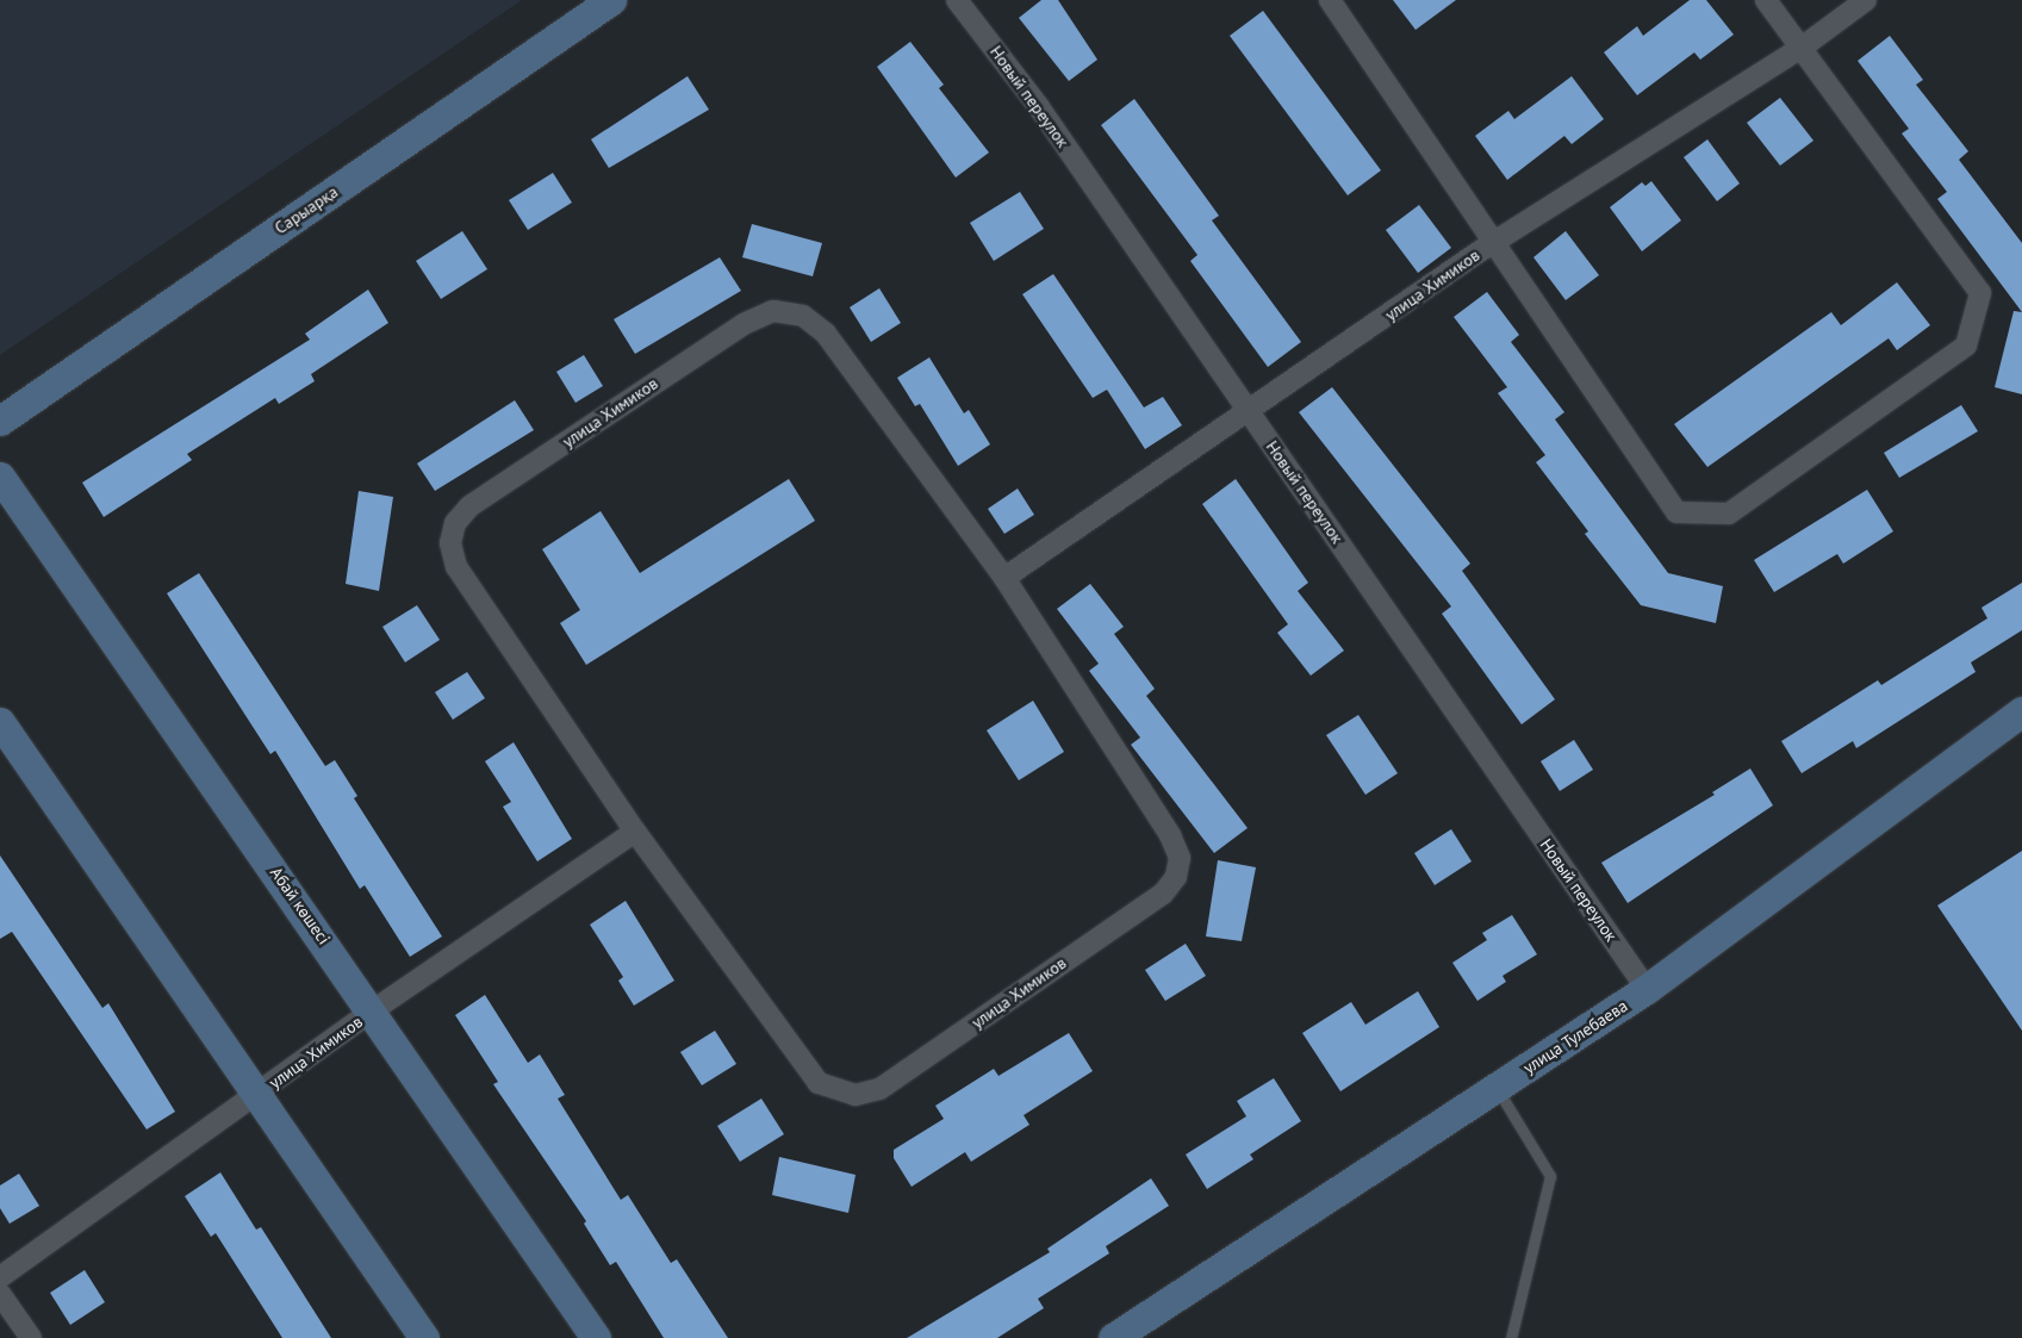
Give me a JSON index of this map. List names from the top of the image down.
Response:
{
  "streets": {
    "street": [
      "Новый переулок",
      "Сарыарқа",
      "улица Химиков",
      "Абай көшесі",
      "улица Тулебаева"
    ]
  },
  "crossings": [
    ["Новый переулок", "улица Химиков"],
    ["Новый переулок", "улица Тулебаева"],
    ["улица Химиков", "Абай көшесі"]
  ]
}
